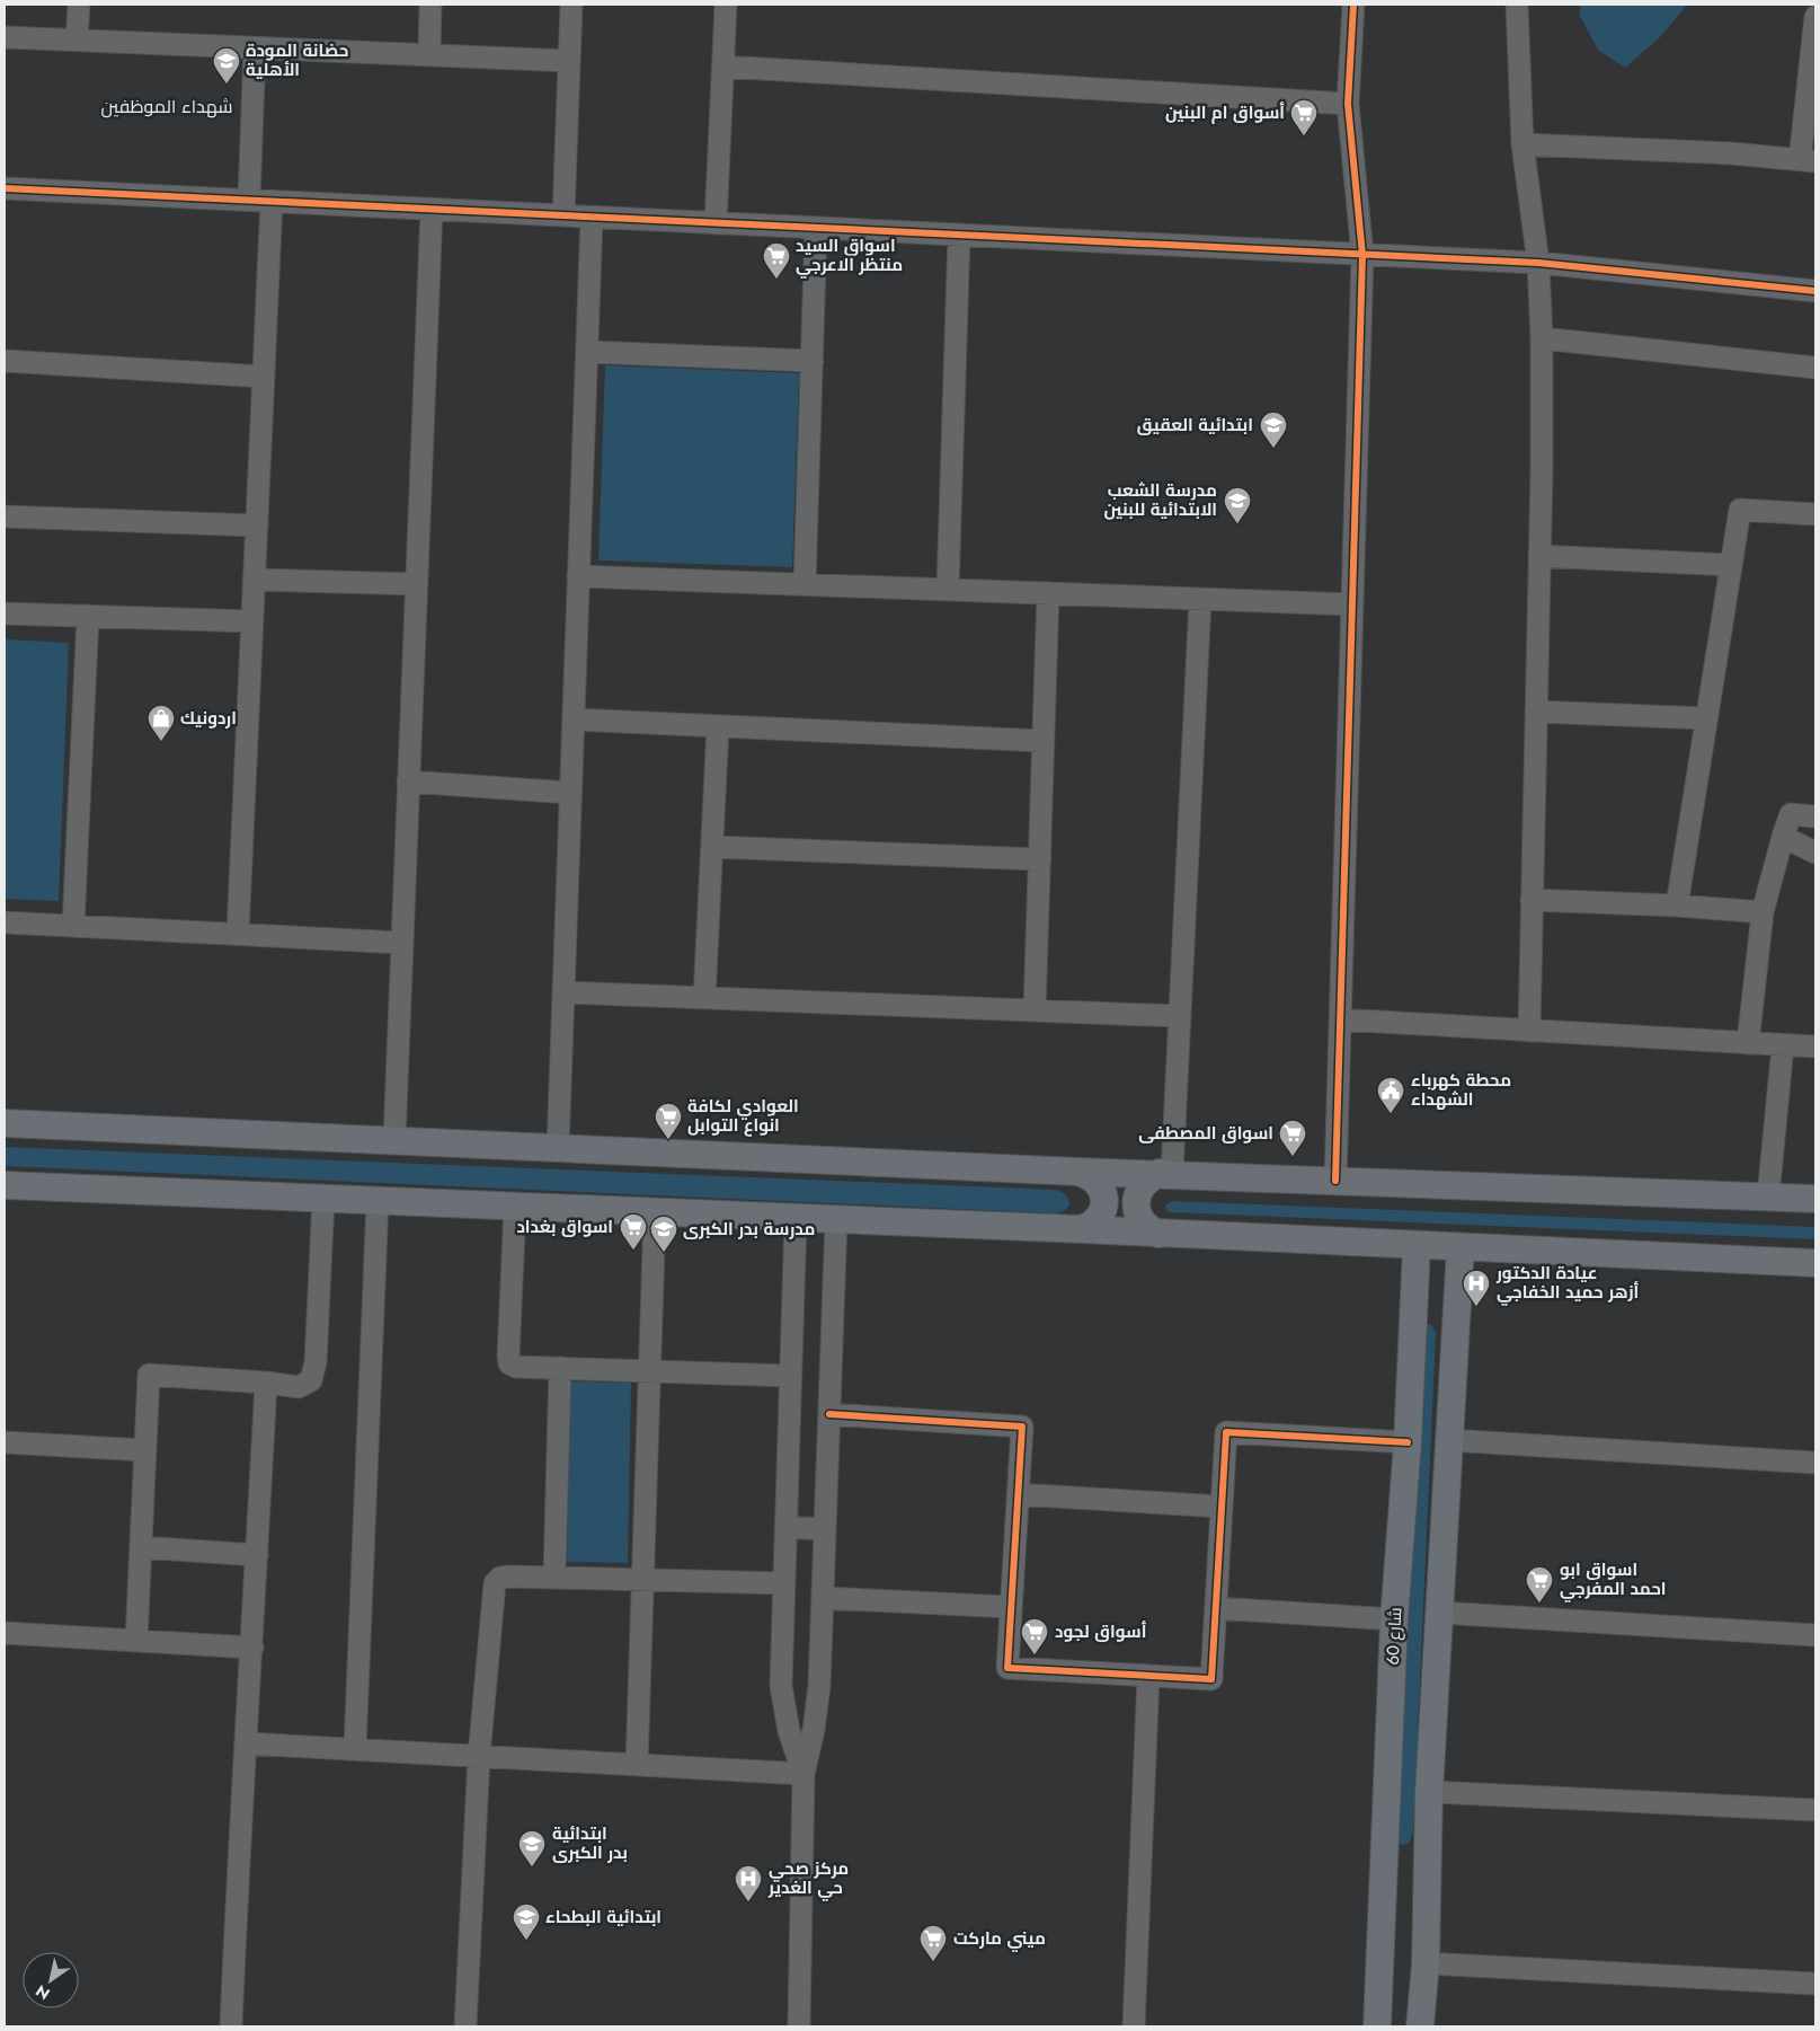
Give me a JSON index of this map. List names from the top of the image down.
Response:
{
  "streets": {
    "main road": ["شارع 60"]
  },
  "districts": ["شهداء الموظفين"],
  "places": {
    "school or university": [
      "حضانة المودة الأهلية",
      "ابتدائية العقيق",
      "مدرسة الشعب الابتدائية للبنين",
      "مدرسة بدر الكبرى",
      "ابتدائية بدر الكبرى",
      "ابتدائية البطحاء"
    ],
    "supermarket": [
      "أسواق ام البنين",
      "اسواق السيد منتظر الاعرجي",
      "العوادي لكافة انواع التوابل",
      "اسواق المصطفى",
      "اسواق بغداد",
      "اسواق ابو احمد المفرجي",
      "أسواق لجود",
      "ميني ماركت"
    ],
    "shop": ["اردونيك"],
    "public building": ["محطة كهرباء الشهداء"],
    "hospital": ["عيادة الدكتور أزهر حميد الخفاجي", "مركز صحي حي الغدير"]
  },
  "north": "bottom left"
}
